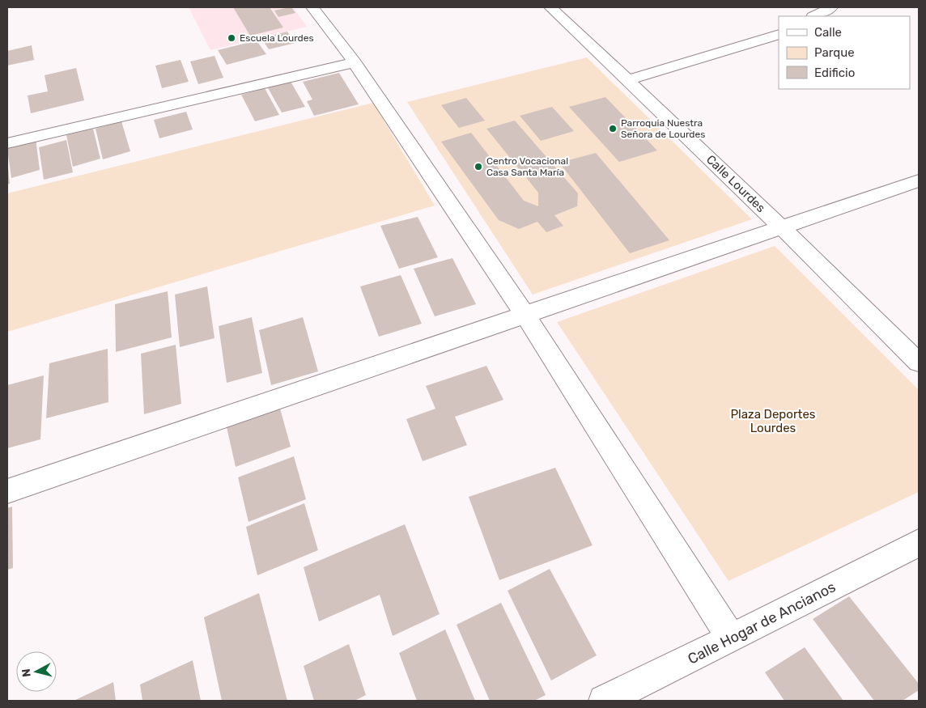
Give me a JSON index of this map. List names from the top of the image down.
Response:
{
  "streets": {
    "street": ["Calle Lourdes", "Calle Hogar de Ancianos"]
  },
  "parks": ["Plaza Deportes Lourdes"],
  "places": ["Escuela Lourdes", "Parroquia Nuestra Señora de Lourdes", "Centro Vocacional Casa Santa María"],
  "legend": ["Calle", "Parque", "Edificio"],
  "north": "left"
}
